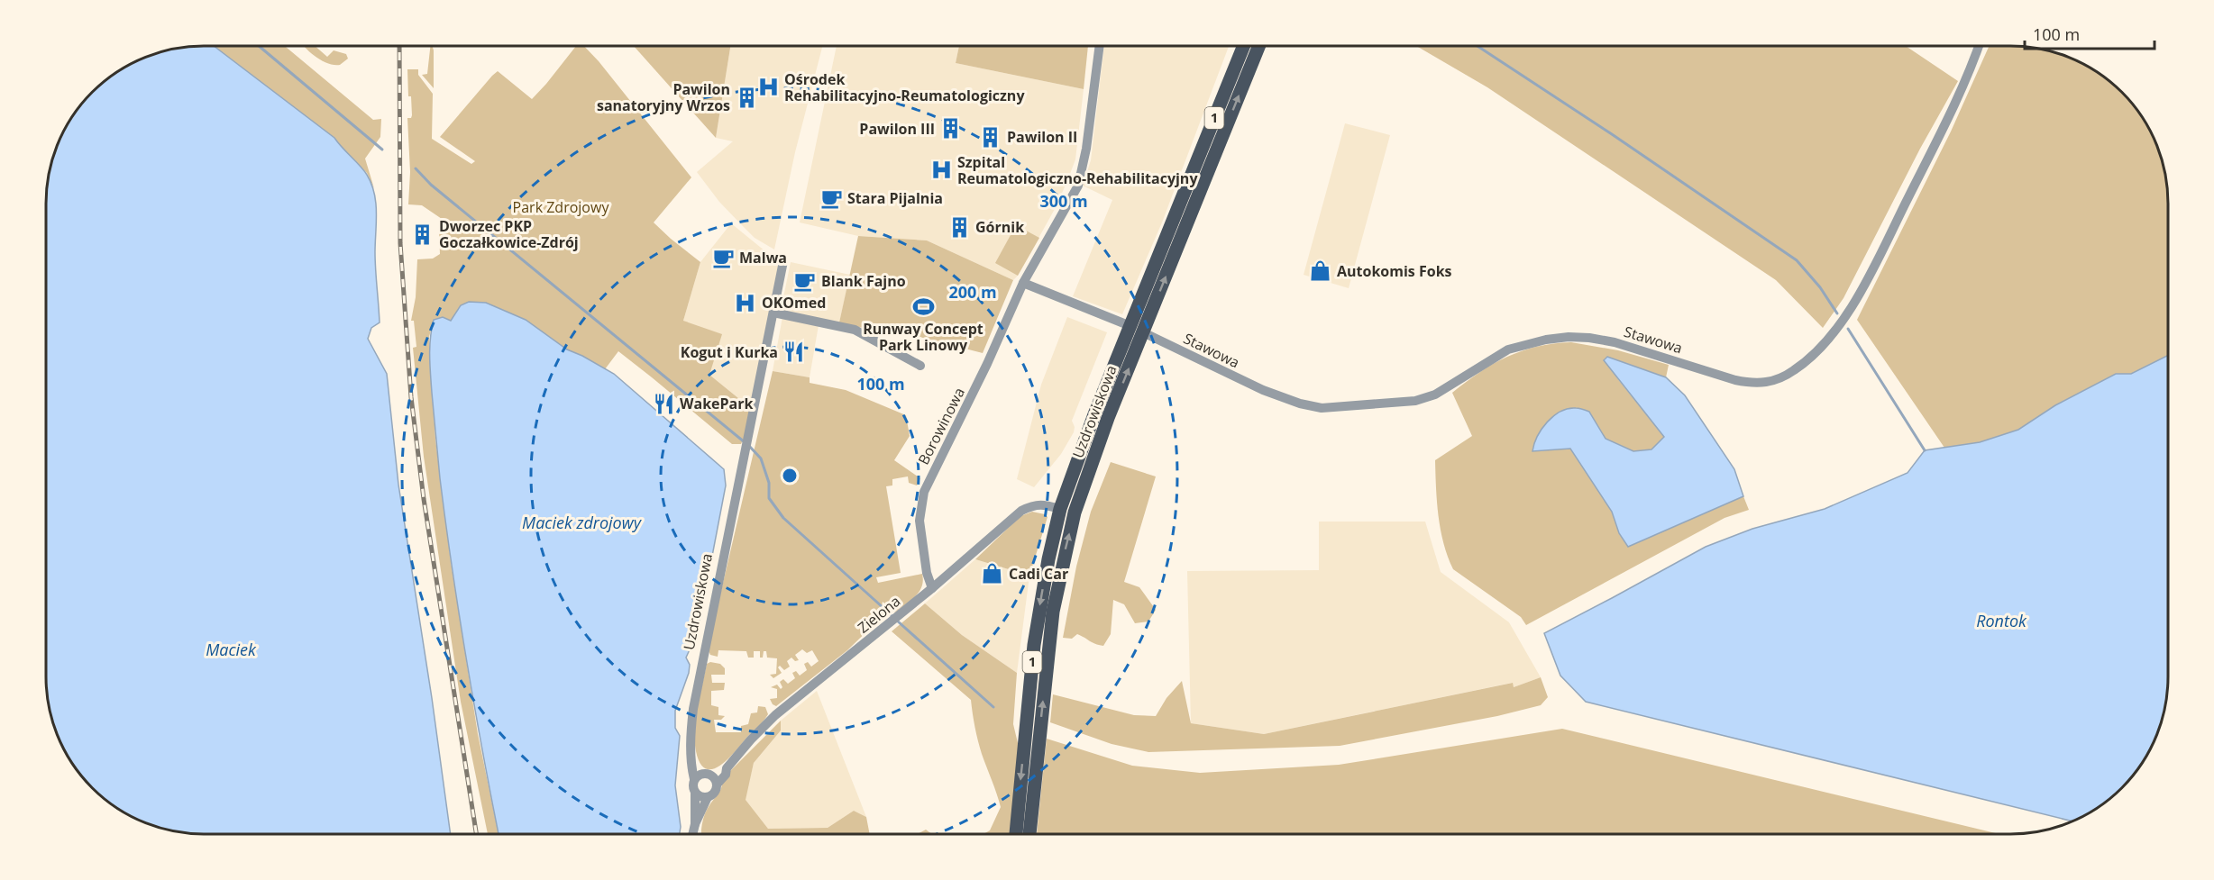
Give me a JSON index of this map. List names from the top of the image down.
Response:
{
  "streets": {
    "main road": ["1", "Uzdrowiskowa"],
    "street": ["Stawowa", "Borowinowa", "Zielona"]
  },
  "crossings": [
    ["Stawowa", "Uzdrowiskowa"],
    ["Uzdrowiskowa", "Zielona"],
    ["Borowinowa", "Zielona"]
  ],
  "water": ["Maciek zdrojowy", "Rontok", "Maciek"],
  "parks": ["Park Zdrojowy"],
  "places": {
    "hospital": ["Ośrodek Rehabilitacyjno-Reumatologiczny", "Szpital Reumatologiczno-Rehabilitacyjny", "OKOmed"],
    "building": [
      "Pawilon sanatoryjny Wrzos",
      "Pawilon III",
      "Pawilon II",
      "Górnik",
      "Dworzec PKP Goczałkowice-Zdrój"
    ],
    "cafe": ["Stara Pijalnia", "Malwa", "Blank Fajno"],
    "shop": ["Autokomis Foks", "Cadi Car"],
    "sports": ["Runway Concept Park Linowy"],
    "restaurant": ["Kogut i Kurka", "WakePark"]
  },
  "scale_bar": "100 m",
  "rings": ["300 m", "200 m", "100 m"]
}
